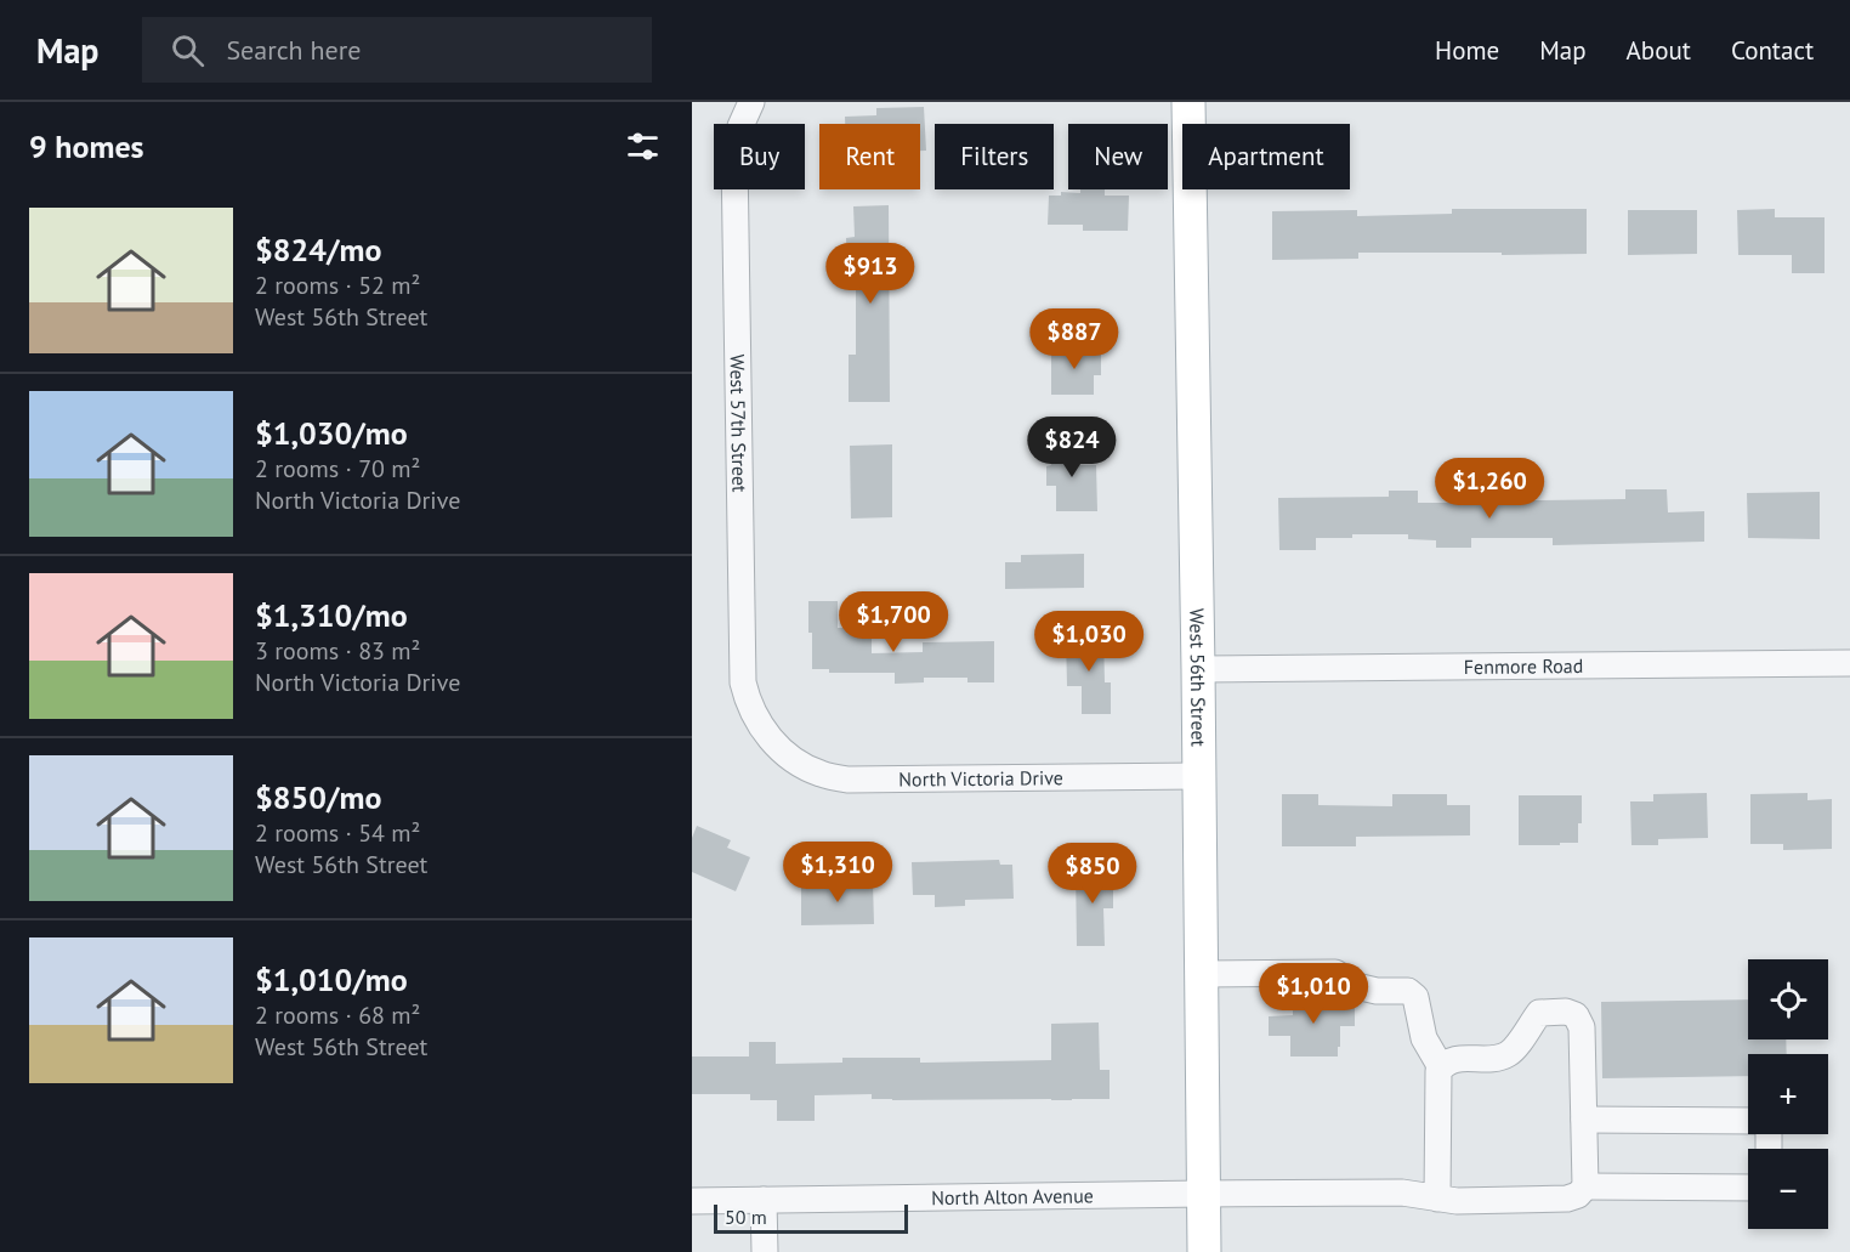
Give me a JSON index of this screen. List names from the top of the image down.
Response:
{
  "streets": {
    "main road": ["West 56th Street"],
    "street": [
      "West 57th Street",
      "Fenmore Road",
      "North Victoria Drive",
      "North Alton Avenue"
    ]
  },
  "crossings": [
    ["West 57th Street", "North Victoria Drive"],
    ["Fenmore Road", "West 56th Street"],
    ["West 56th Street", "North Victoria Drive"],
    ["West 56th Street", "North Alton Avenue"]
  ],
  "scale_bar": "50 m",
  "page": {
    "header": "Map",
    "search": "Search here",
    "nav": [
      "Home",
      "Map",
      "About",
      "Contact"
    ],
    "heading": "9 homes",
    "chip": [
      "Buy",
      "Rent",
      "Filters",
      "New",
      "Apartment"
    ],
    "list": [
      {
        "name": "$824/mo",
        "note": "2 rooms · 52 m² · West 56th Street"
      },
      {
        "name": "$1,030/mo",
        "note": "2 rooms · 70 m² · North Victoria Drive"
      },
      {
        "name": "$1,310/mo",
        "note": "3 rooms · 83 m² · North Victoria Drive"
      },
      {
        "name": "$850/mo",
        "note": "2 rooms · 54 m² · West 56th Street"
      },
      {
        "name": "$1,010/mo",
        "note": "2 rooms · 68 m² · West 56th Street"
      }
    ],
    "price": [
      "$913",
      "$887",
      "$824",
      "$1,260",
      "$1,700",
      "$1,030",
      "$1,310",
      "$850",
      "$1,010"
    ],
    "map_buttons": ["+", "−"],
    "scale": "50 m"
  }
}
